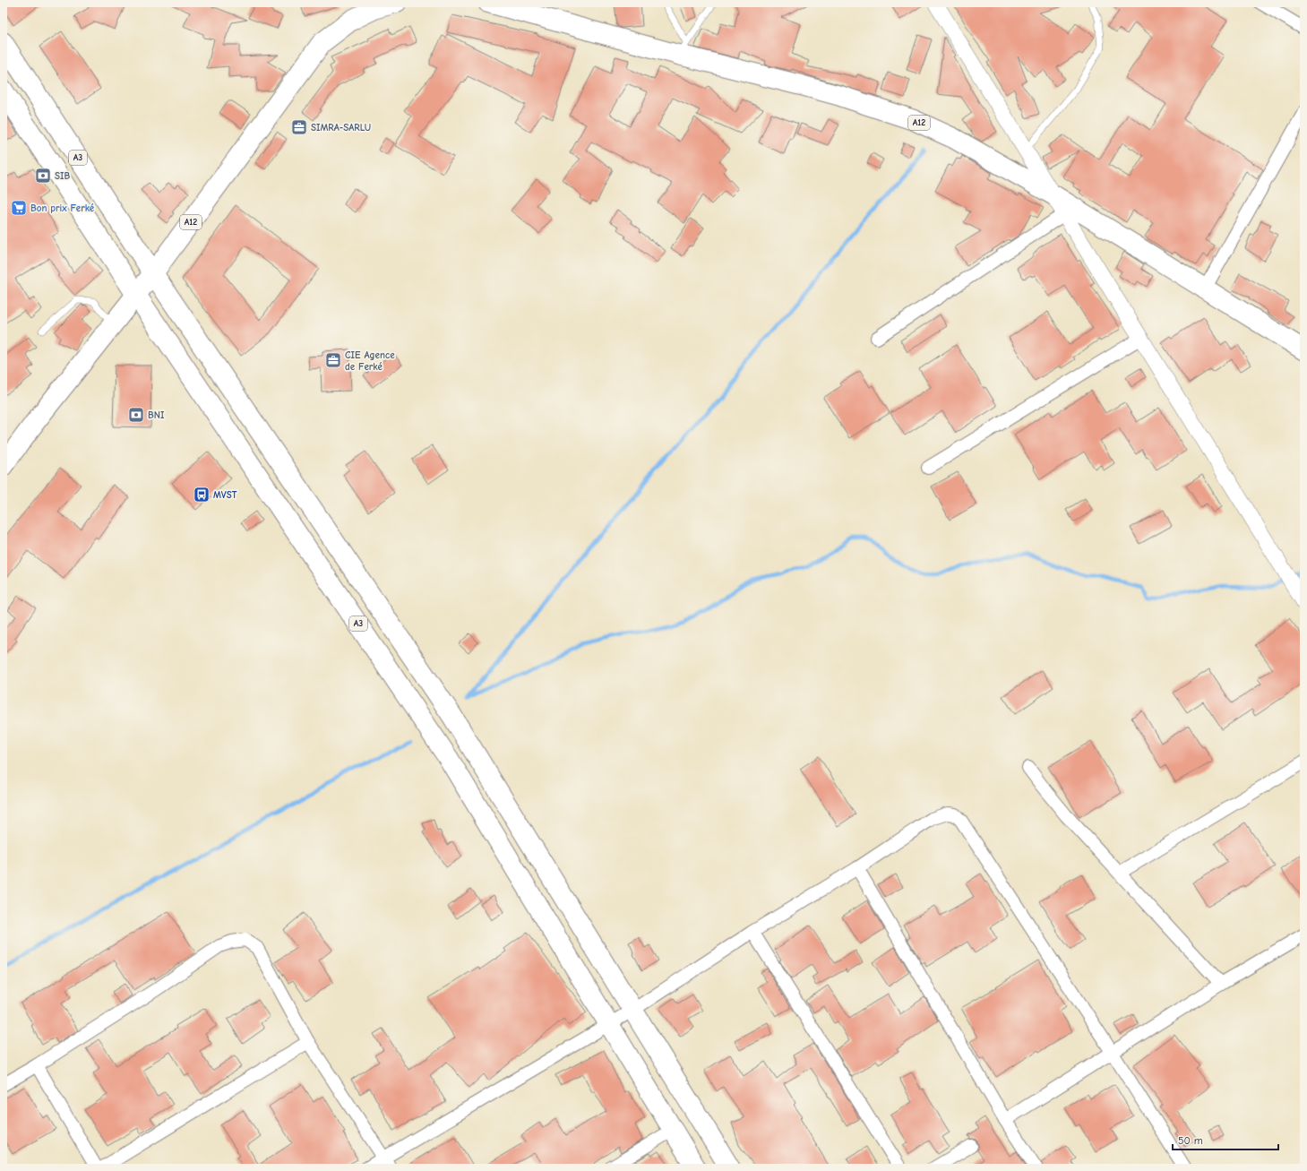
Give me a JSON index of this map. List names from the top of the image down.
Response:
{
  "streets": {
    "main road": ["A12", "A3"]
  },
  "crossings": [
    ["A12", "A3"]
  ],
  "places": {
    "office": ["SIMRA-SARLU", "CIE Agence de Ferké"],
    "bank": ["SIB", "BNI"],
    "supermarket": ["Bon prix Ferké"],
    "bus stop": ["MVST"]
  },
  "scale_bar": "50 m"
}
